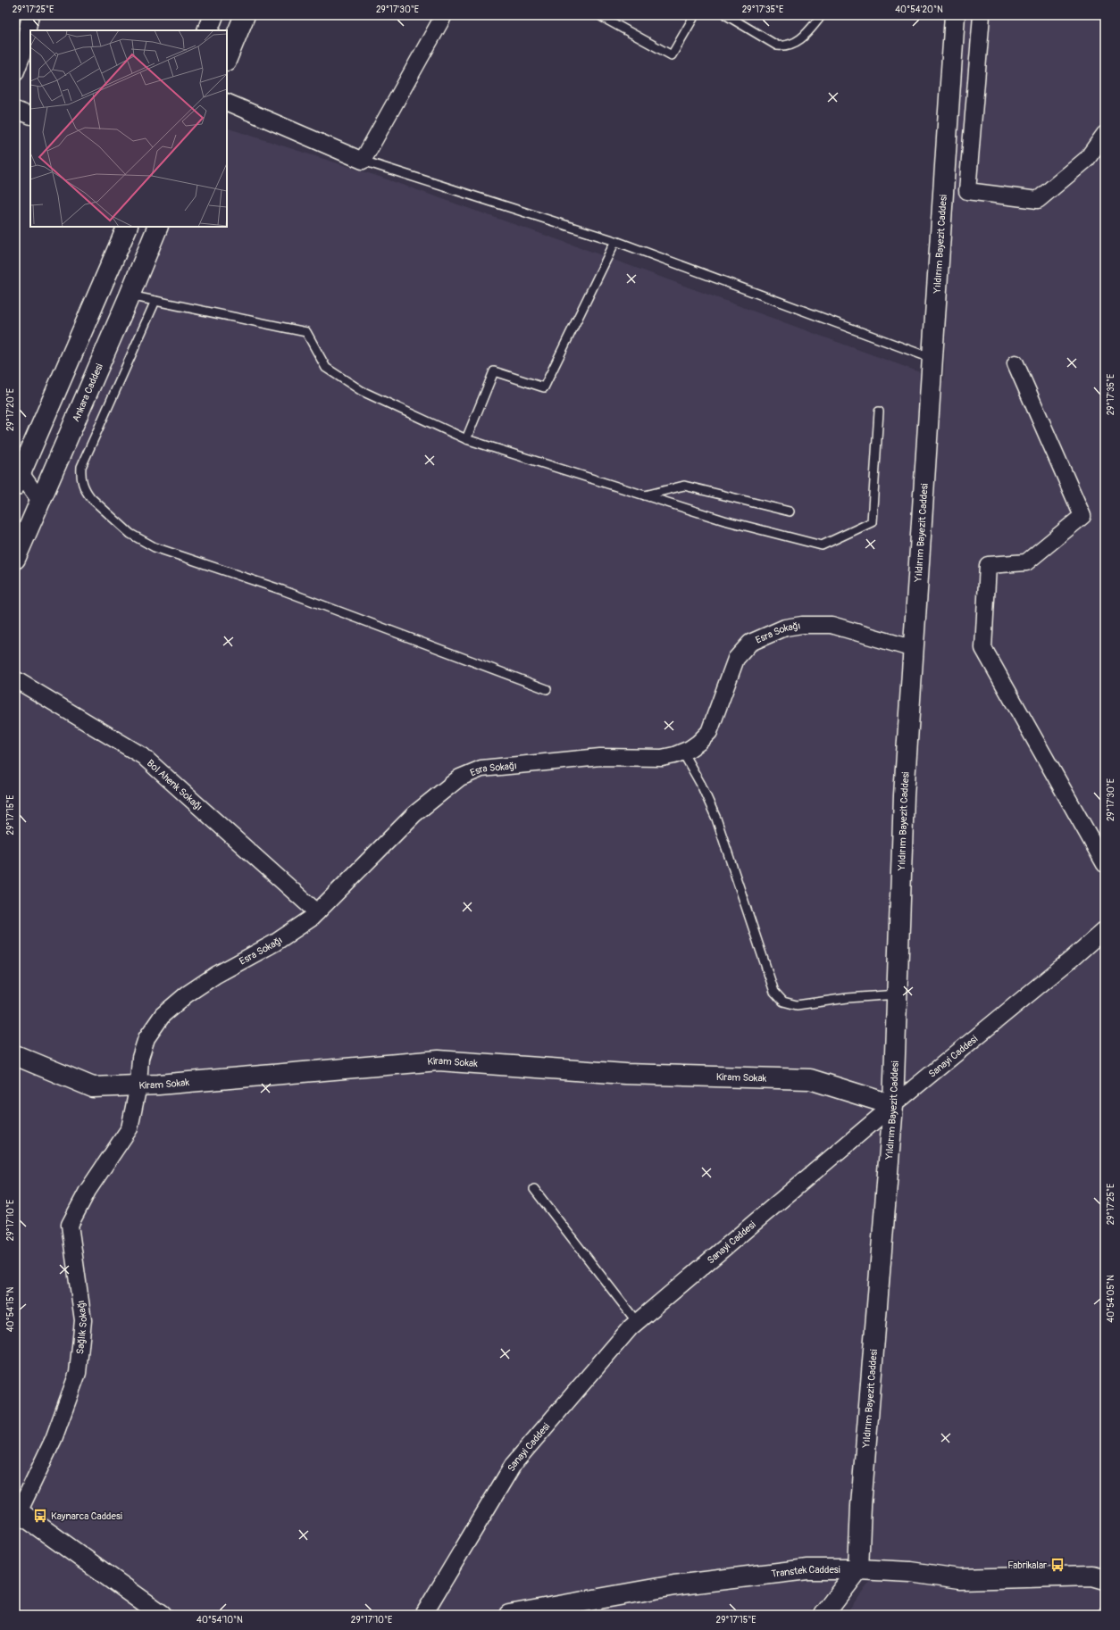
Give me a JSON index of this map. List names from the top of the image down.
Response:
{
  "streets": {
    "street": [
      "Yıldırım Bayezit Caddesi",
      "Ankara Caddesi",
      "Esra Sokağı",
      "Bol Ahenk Sokağı",
      "Sanayi Caddesi",
      "Kiram Sokak",
      "Sağlık Sokağı",
      "Transtek Caddesi"
    ]
  },
  "crossings": [
    ["Yıldırım Bayezit Caddesi", "Esra Sokağı"],
    ["Yıldırım Bayezit Caddesi", "Sanayi Caddesi"],
    ["Yıldırım Bayezit Caddesi", "Kiram Sokak"],
    ["Yıldırım Bayezit Caddesi", "Transtek Caddesi"],
    ["Esra Sokağı", "Bol Ahenk Sokağı"],
    ["Esra Sokağı", "Kiram Sokak"],
    ["Esra Sokağı", "Sağlık Sokağı"],
    ["Sanayi Caddesi", "Kiram Sokak"],
    ["Kiram Sokak", "Sağlık Sokağı"]
  ],
  "places": {
    "bus stop": ["Kaynarca Caddesi", "Fabrikalar"]
  },
  "coordinates": [
    "29°17'25\"E",
    "29°17'30\"E",
    "29°17'35\"E",
    "40°54'20\"N",
    "29°17'20\"E",
    "29°17'15\"E",
    "29°17'10\"E",
    "40°54'05\"N",
    "40°54'15\"N",
    "40°54'10\"N"
  ]
}
